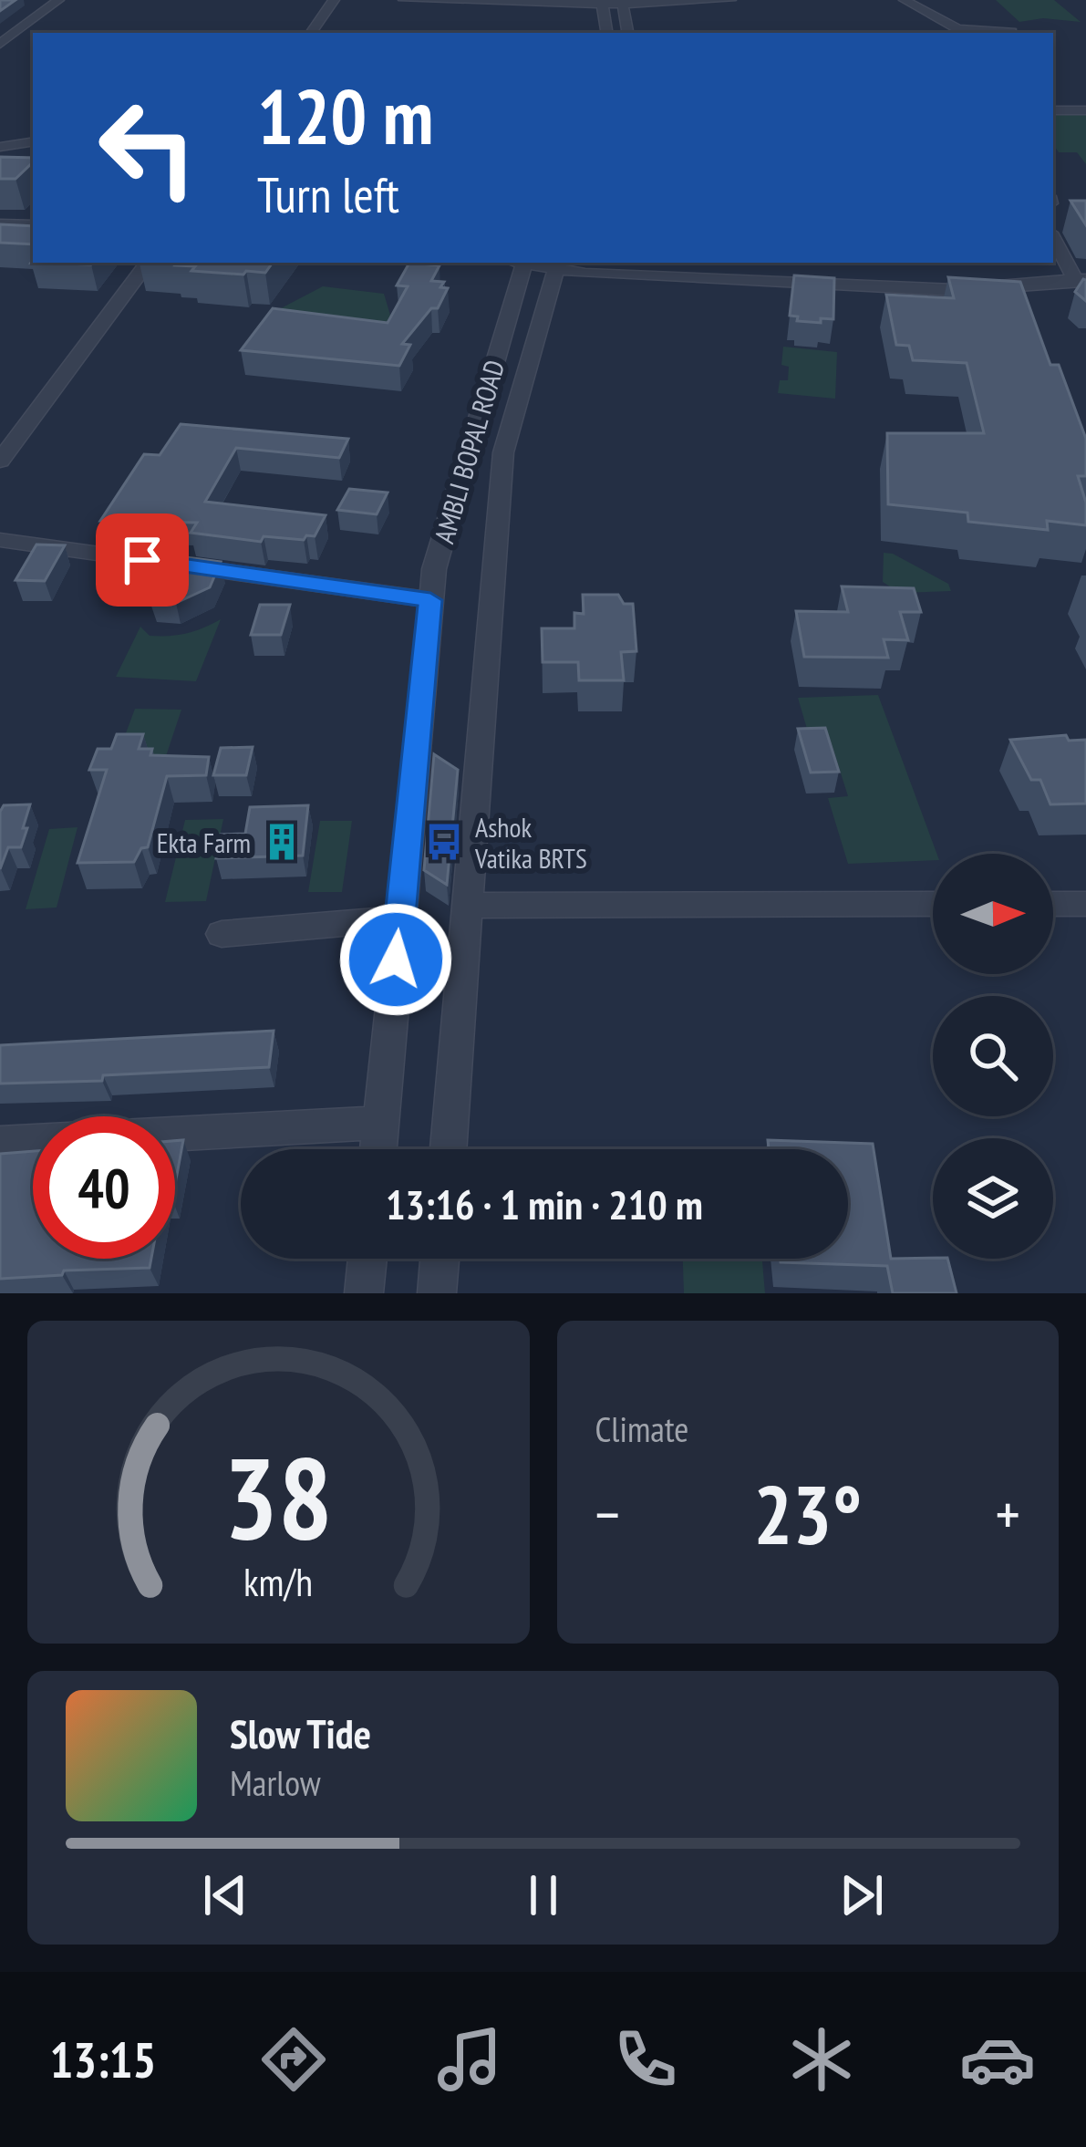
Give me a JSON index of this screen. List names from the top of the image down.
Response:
{
  "streets": {
    "street": ["AMBLI BOPAL ROAD"]
  },
  "places": {
    "building": ["Ekta Farm"],
    "bus stop": ["Ashok Vatika BRTS"]
  },
  "north": "right",
  "page": {
    "turn": ["120 m", "Turn left"],
    "limit": "40",
    "trip": "13:16 · 1 min · 210 m",
    "tile": "Climate",
    "heat": ["−", "23°", "+"],
    "song": ["Slow Tide", "Marlow"],
    "tabs": "13:15",
    "gauge": ["38", "km/h"]
  }
}
